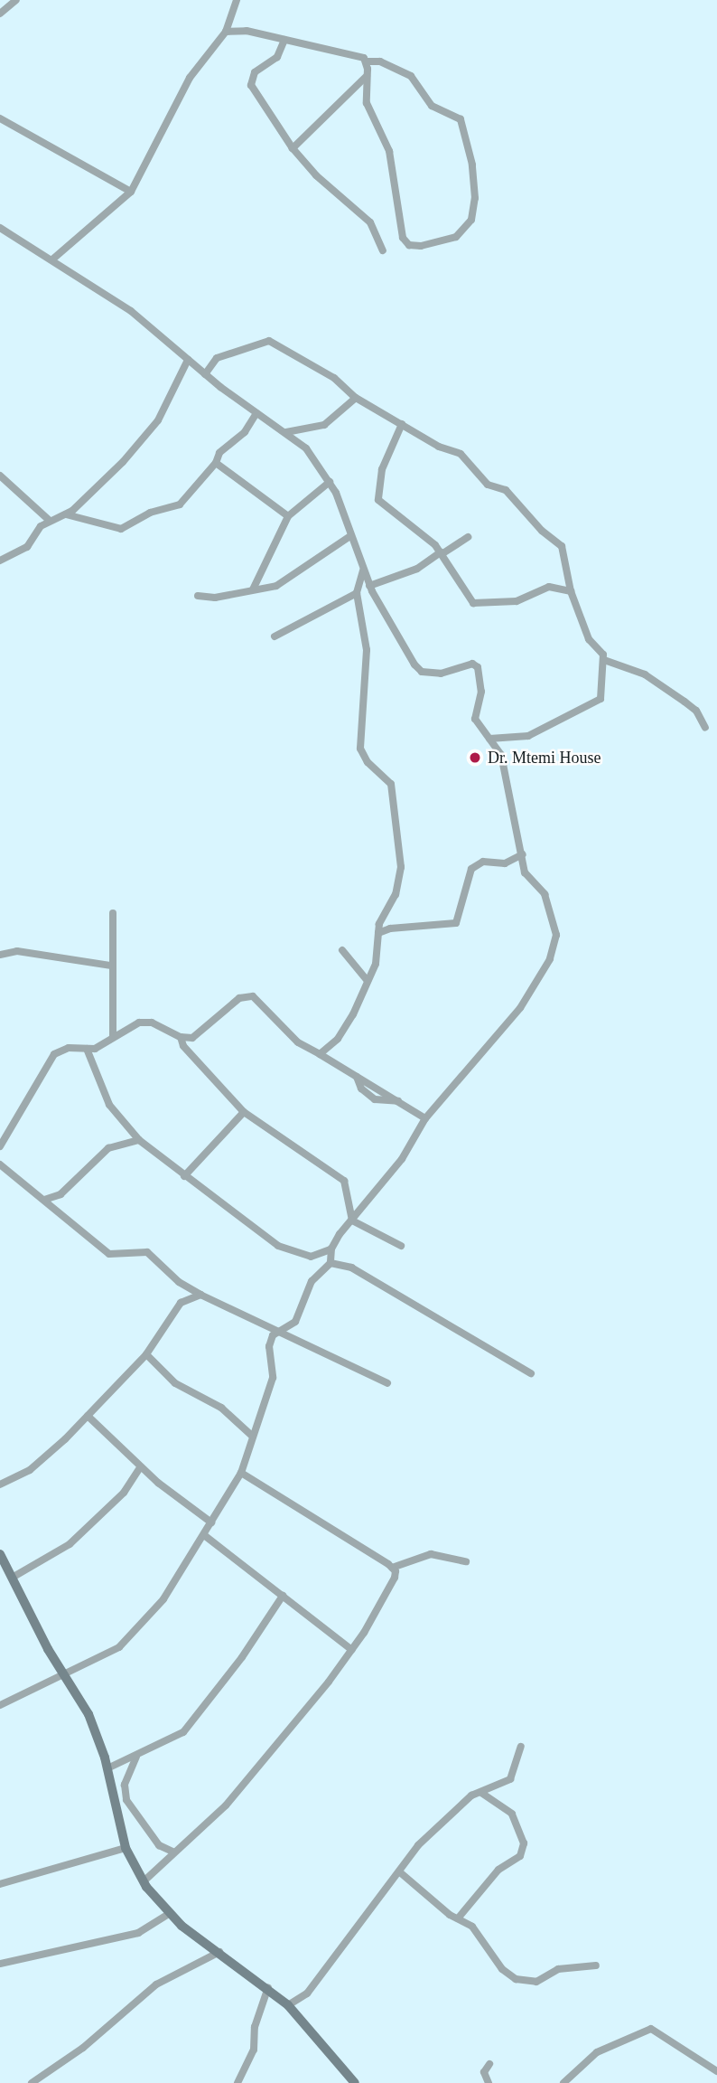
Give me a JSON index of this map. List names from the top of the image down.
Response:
{
  "places": ["Dr. Mtemi House"]
}
